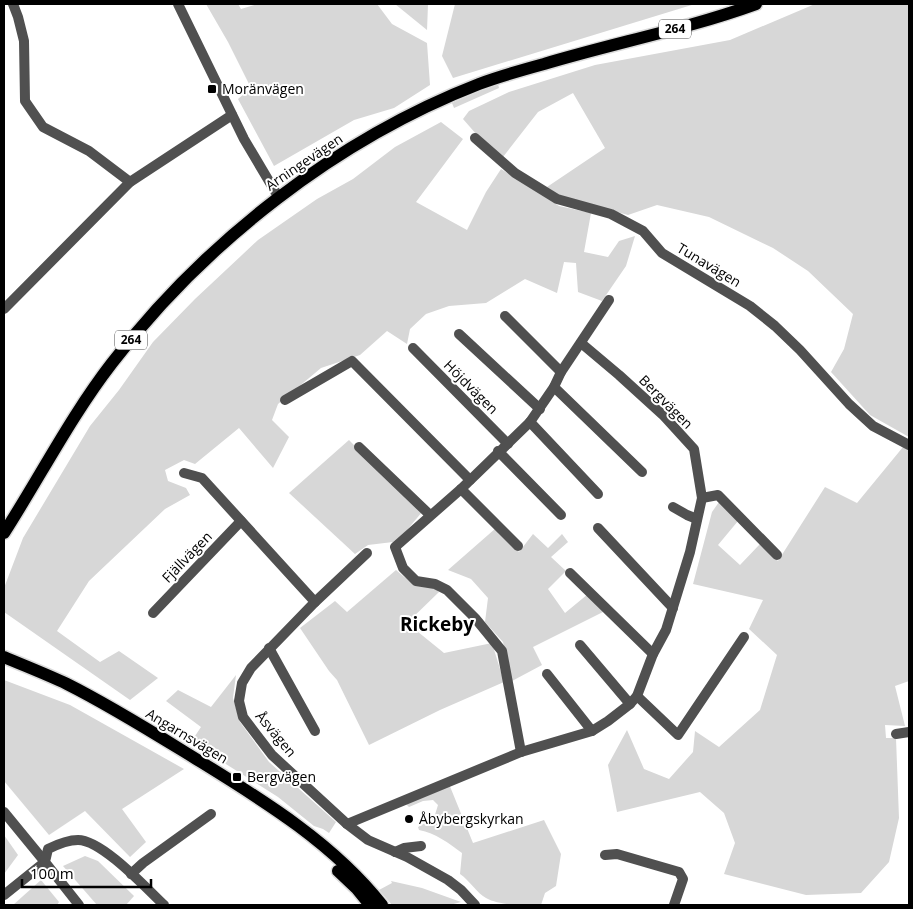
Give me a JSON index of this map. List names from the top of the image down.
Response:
{
  "streets": {
    "main road": ["264", "Arningevägen", "Angarnsvägen"],
    "street": [
      "Tunavägen",
      "Höjdvägen",
      "Bergvägen",
      "Fjällvägen",
      "Åsvägen"
    ]
  },
  "districts": ["Rickeby"],
  "places": {
    "transit": ["Moränvägen", "Bergvägen"],
    "other": ["Åbybergskyrkan"]
  },
  "scale_bar": "100 m"
}
